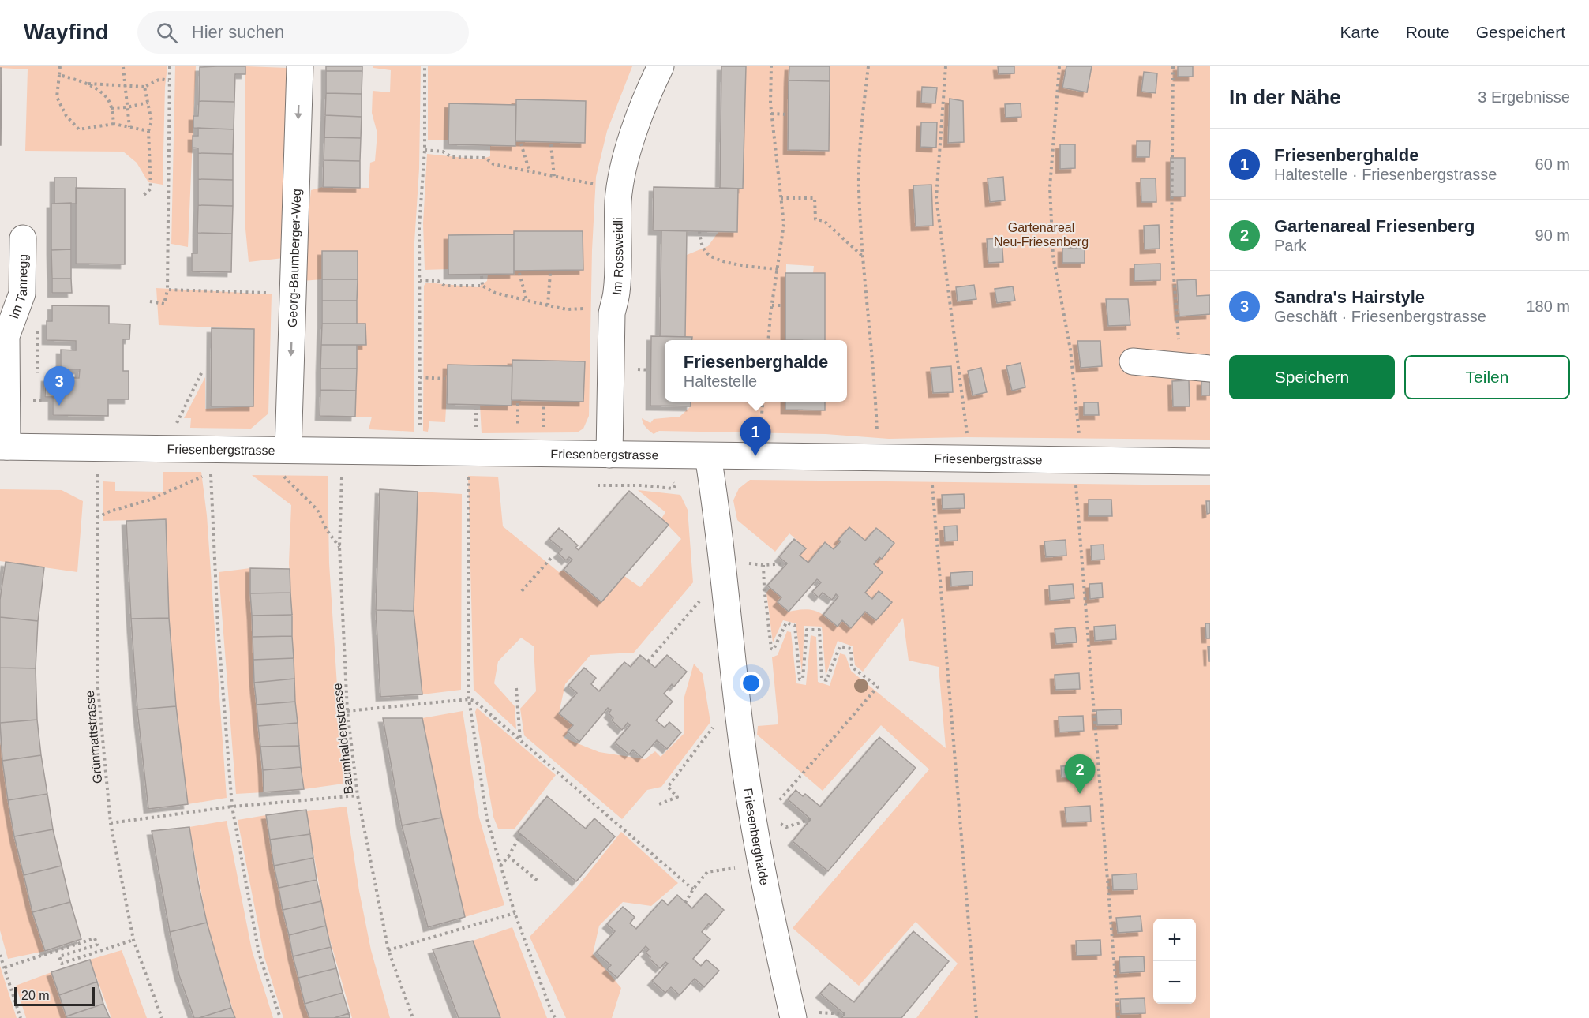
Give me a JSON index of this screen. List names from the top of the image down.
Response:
{
  "streets": {
    "street": [
      "Im Rossweidli",
      "Georg-Baumberger-Weg",
      "Im Tannegg",
      "Friesenbergstrasse",
      "Friesenberghalde"
    ],
    "path": ["Grünmattstrasse", "Baumhaldenstrasse"]
  },
  "crossings": [
    ["Im Rossweidli", "Friesenbergstrasse"],
    ["Georg-Baumberger-Weg", "Friesenbergstrasse"],
    ["Im Tannegg", "Friesenbergstrasse"],
    ["Friesenbergstrasse", "Grünmattstrasse"],
    ["Friesenbergstrasse", "Baumhaldenstrasse"],
    ["Friesenbergstrasse", "Friesenberghalde"]
  ],
  "one_way": ["Georg-Baumberger-Weg"],
  "parks": ["Gartenareal Neu-Friesenberg"],
  "scale_bar": "20 m",
  "page": {
    "header": "Wayfind",
    "search": "Hier suchen",
    "nav": ["Karte", "Route", "Gespeichert"],
    "heading": ["In der Nähe", "3 Ergebnisse"],
    "list": [
      {
        "mark": "1",
        "name": "Friesenberghalde",
        "note": "Haltestelle · Friesenbergstrasse",
        "value": "60 m"
      },
      {
        "mark": "2",
        "name": "Gartenareal Friesenberg",
        "note": "Park",
        "value": "90 m"
      },
      {
        "mark": "3",
        "name": "Sandra's Hairstyle",
        "note": "Geschäft · Friesenbergstrasse",
        "value": "180 m"
      }
    ],
    "popup": ["Friesenberghalde", "Haltestelle"],
    "buttons": ["Speichern", "Teilen"],
    "pins": ["3", "1", "2"],
    "map_buttons": ["+", "−"],
    "scale": "20 m"
  }
}
